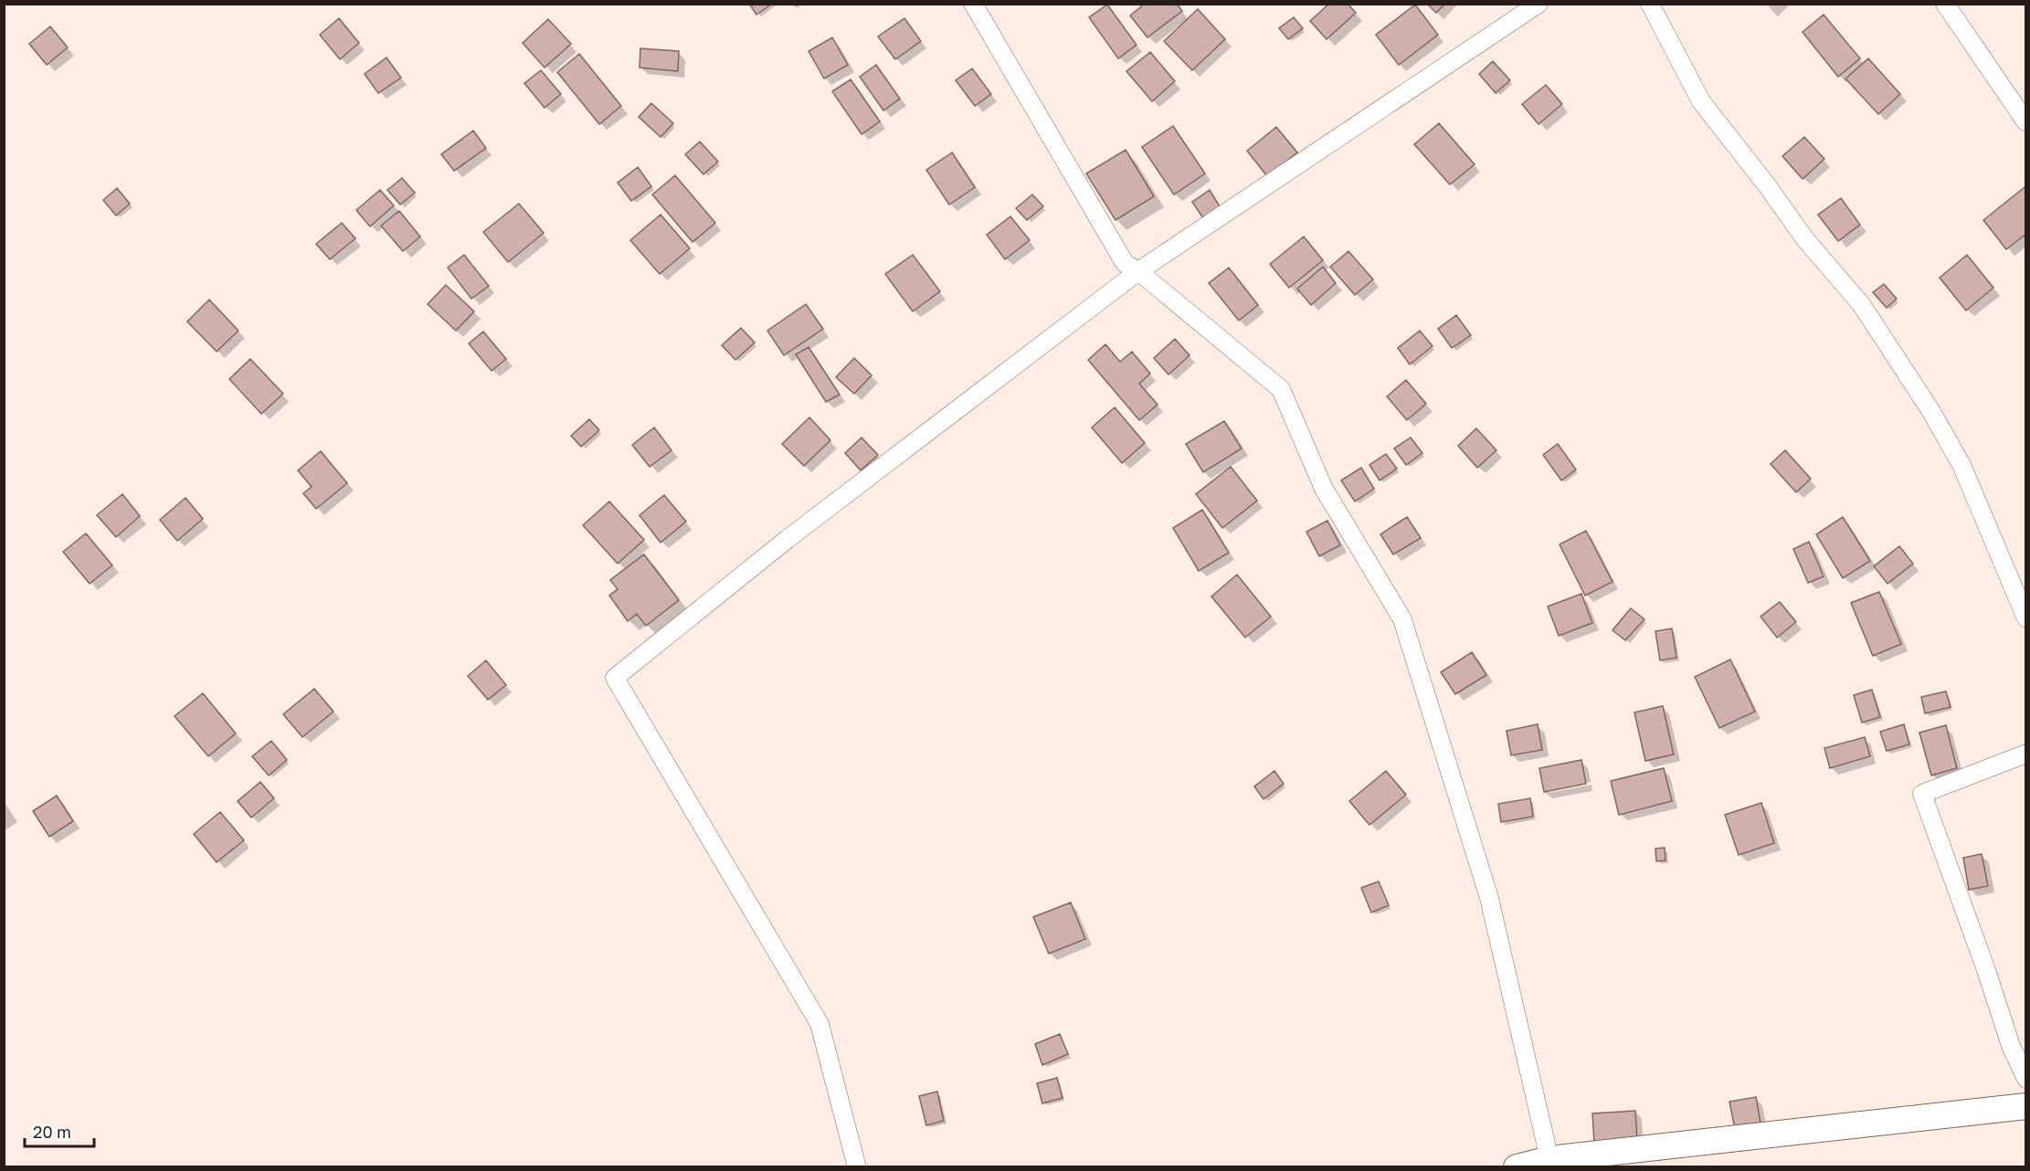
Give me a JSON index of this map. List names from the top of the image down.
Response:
{
  "scale_bar": "20 m"
}
